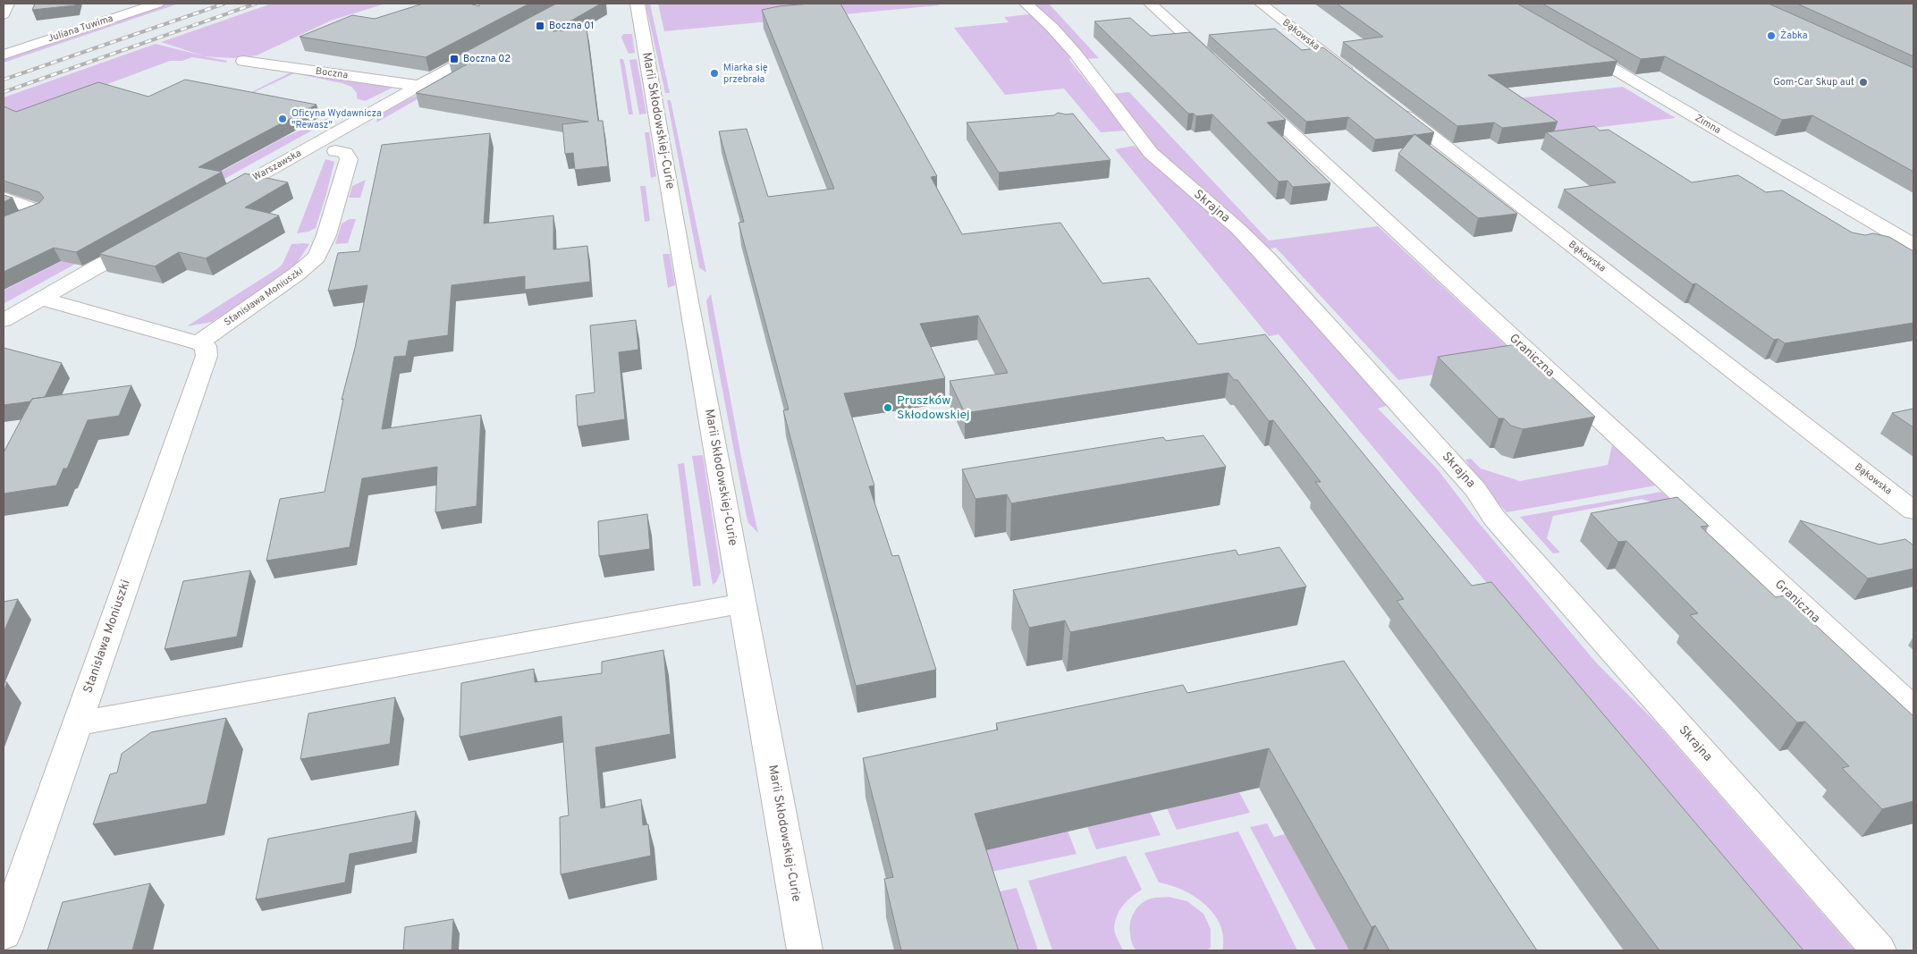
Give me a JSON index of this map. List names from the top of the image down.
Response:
{
  "streets": {
    "street": [
      "Juliana Tuwima",
      "Bąkowska",
      "Boczna",
      "Marii Skłodowskiej-Curie",
      "Zimna",
      "Warszawska",
      "Skrajna",
      "Stanisława Moniuszki",
      "Graniczna"
    ]
  },
  "crossings": [
    ["Boczna", "Warszawska"]
  ],
  "places": {
    "transit": ["Boczna 01", "Boczna 02"],
    "other": [
      "Żabka",
      "Miarka się przebrała",
      "Gom-Car Skup aut",
      "Oficyna Wydawnicza \"Rewasz\"",
      "Pruszków Skłodowskiej"
    ]
  }
}
